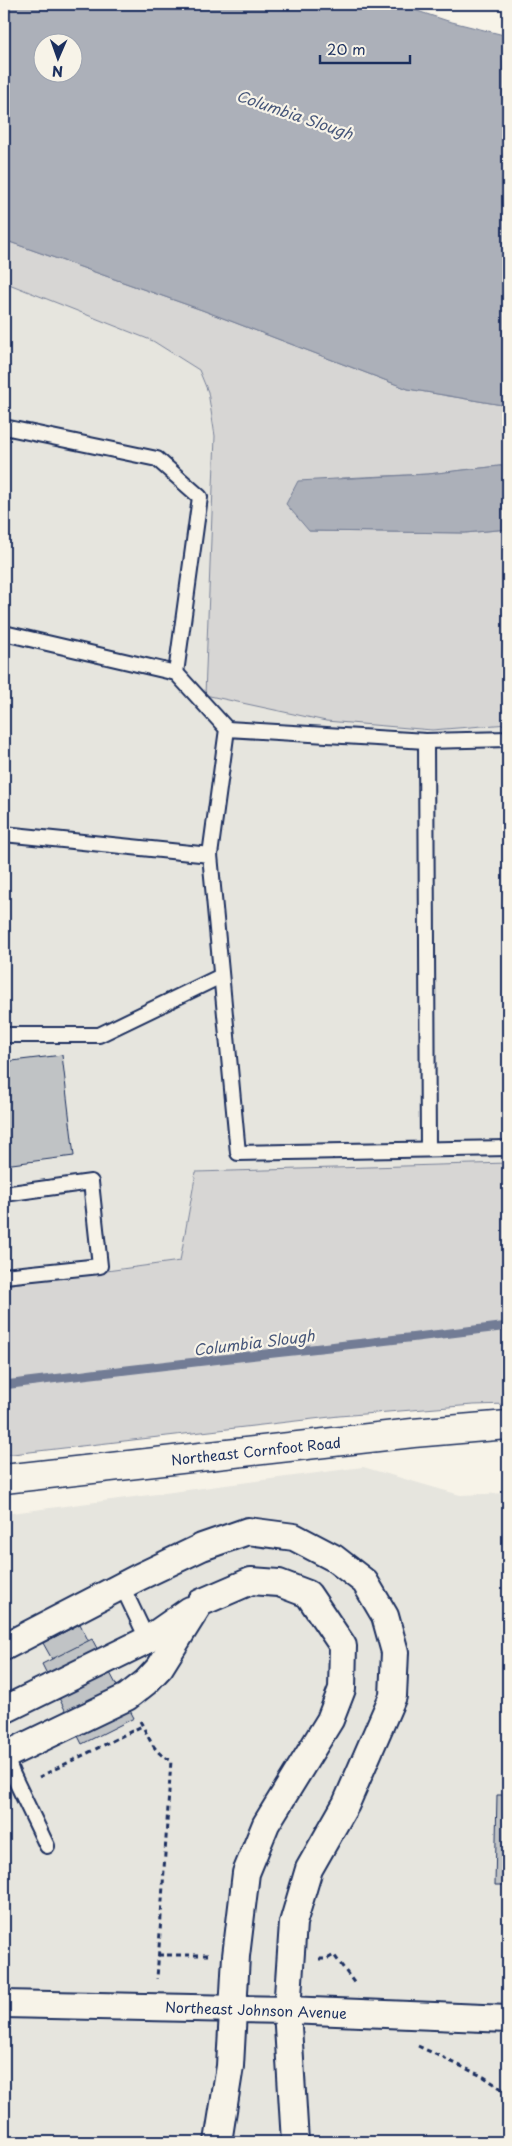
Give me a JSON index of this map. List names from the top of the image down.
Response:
{
  "streets": {
    "street": ["Northeast Cornfoot Road", "Northeast Johnson Avenue"]
  },
  "water": ["Columbia Slough"],
  "scale_bar": "20 m",
  "north": "bottom"
}
